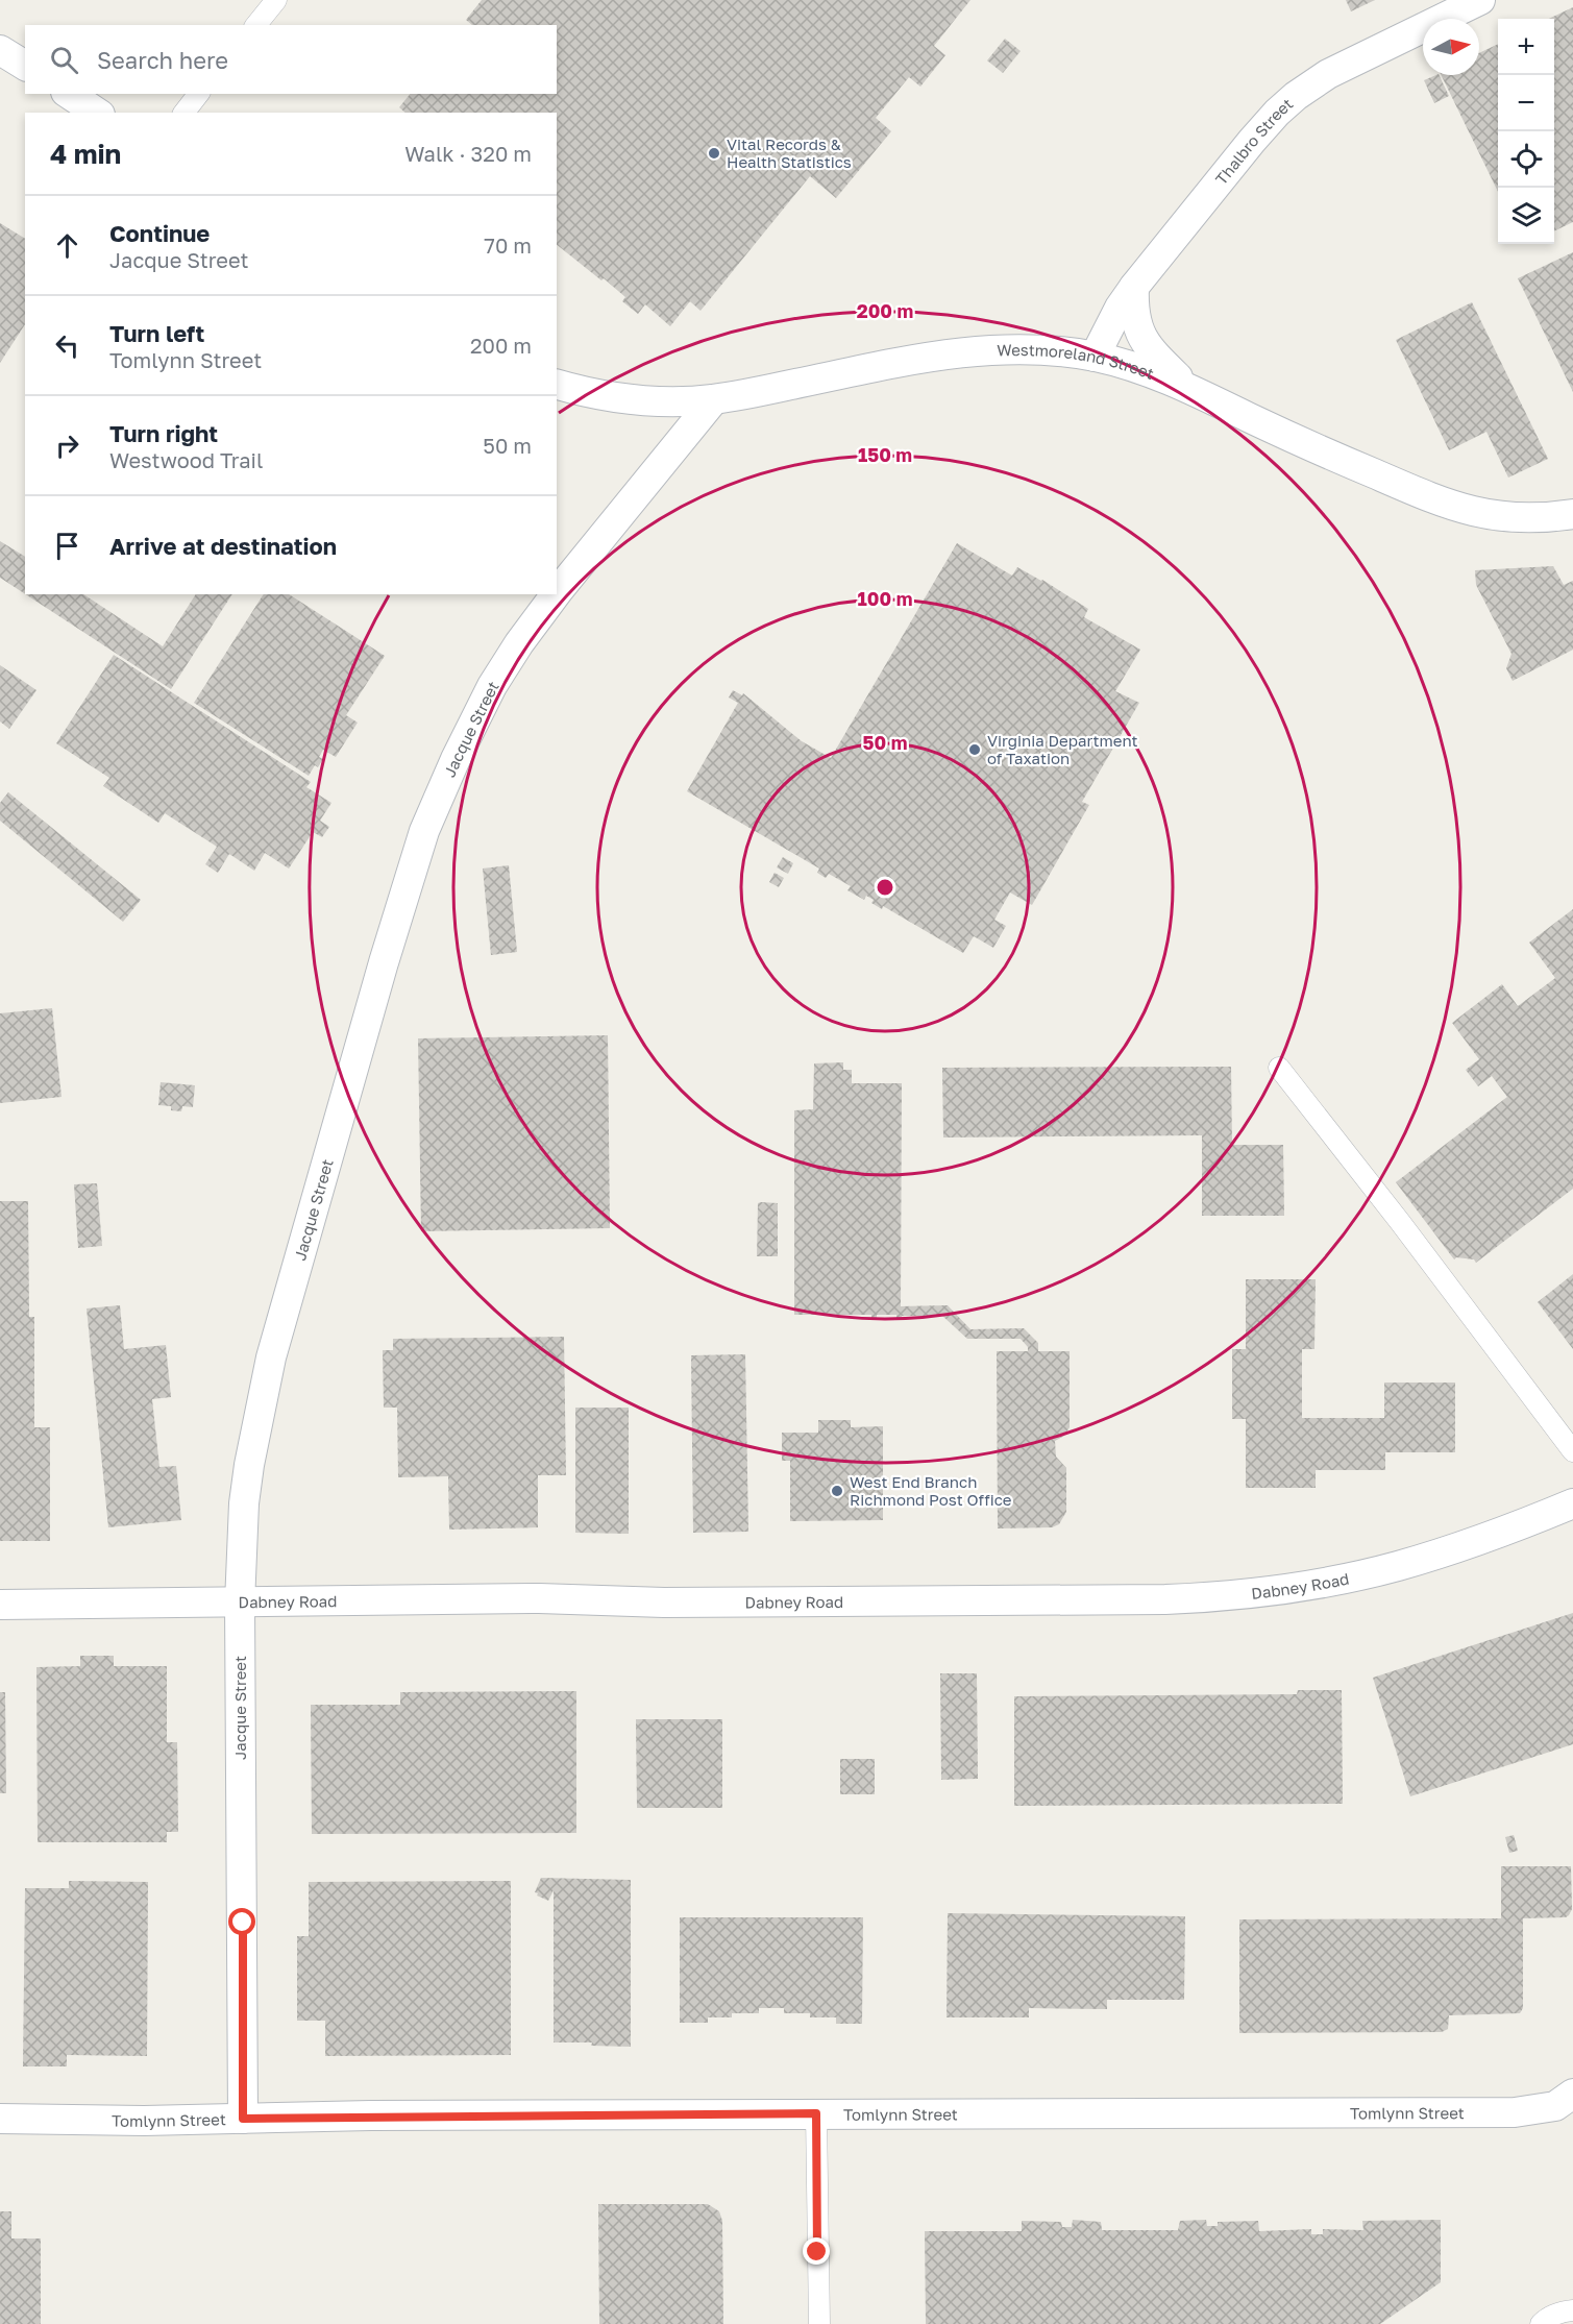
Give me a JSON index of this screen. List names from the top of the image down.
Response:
{
  "streets": {
    "street": [
      "Thalbro Street",
      "Westmoreland Street",
      "Jacque Street",
      "Dabney Road",
      "Tomlynn Street"
    ]
  },
  "crossings": [
    ["Thalbro Street", "Westmoreland Street"],
    ["Westmoreland Street", "Jacque Street"],
    ["Jacque Street", "Dabney Road"],
    ["Jacque Street", "Tomlynn Street"]
  ],
  "places": ["Vital Records & Health Statistics", "Virginia Department of Taxation", "West End Branch Richmond Post Office"],
  "north": "right",
  "page": {
    "map_buttons": ["+", "−"],
    "search": "Search here",
    "heading": ["4 min", "Walk · 320 m"],
    "list": [
      ["Continue", "Jacque Street", "70 m"],
      ["Turn left", "Tomlynn Street", "200 m"],
      ["Turn right", "Westwood Trail", "50 m"],
      "Arrive at destination"
    ]
  },
  "rings": [
    "200 m",
    "150 m",
    "100 m",
    "50 m"
  ]
}
